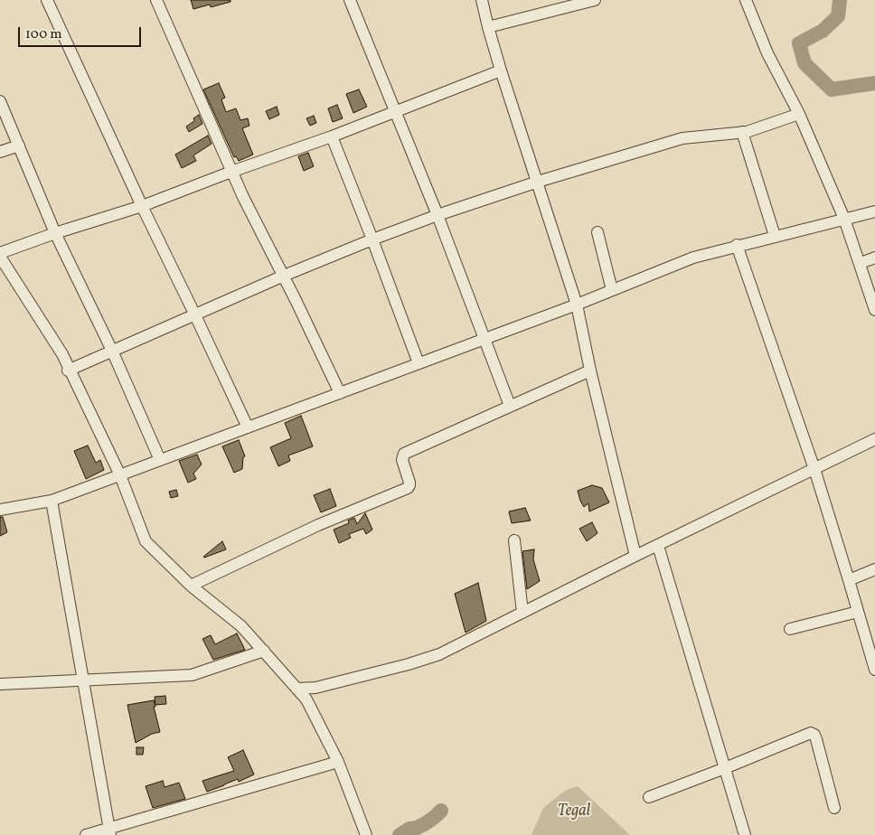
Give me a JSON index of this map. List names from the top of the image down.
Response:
{
  "parks": ["Tegal"],
  "scale_bar": "100 m"
}
